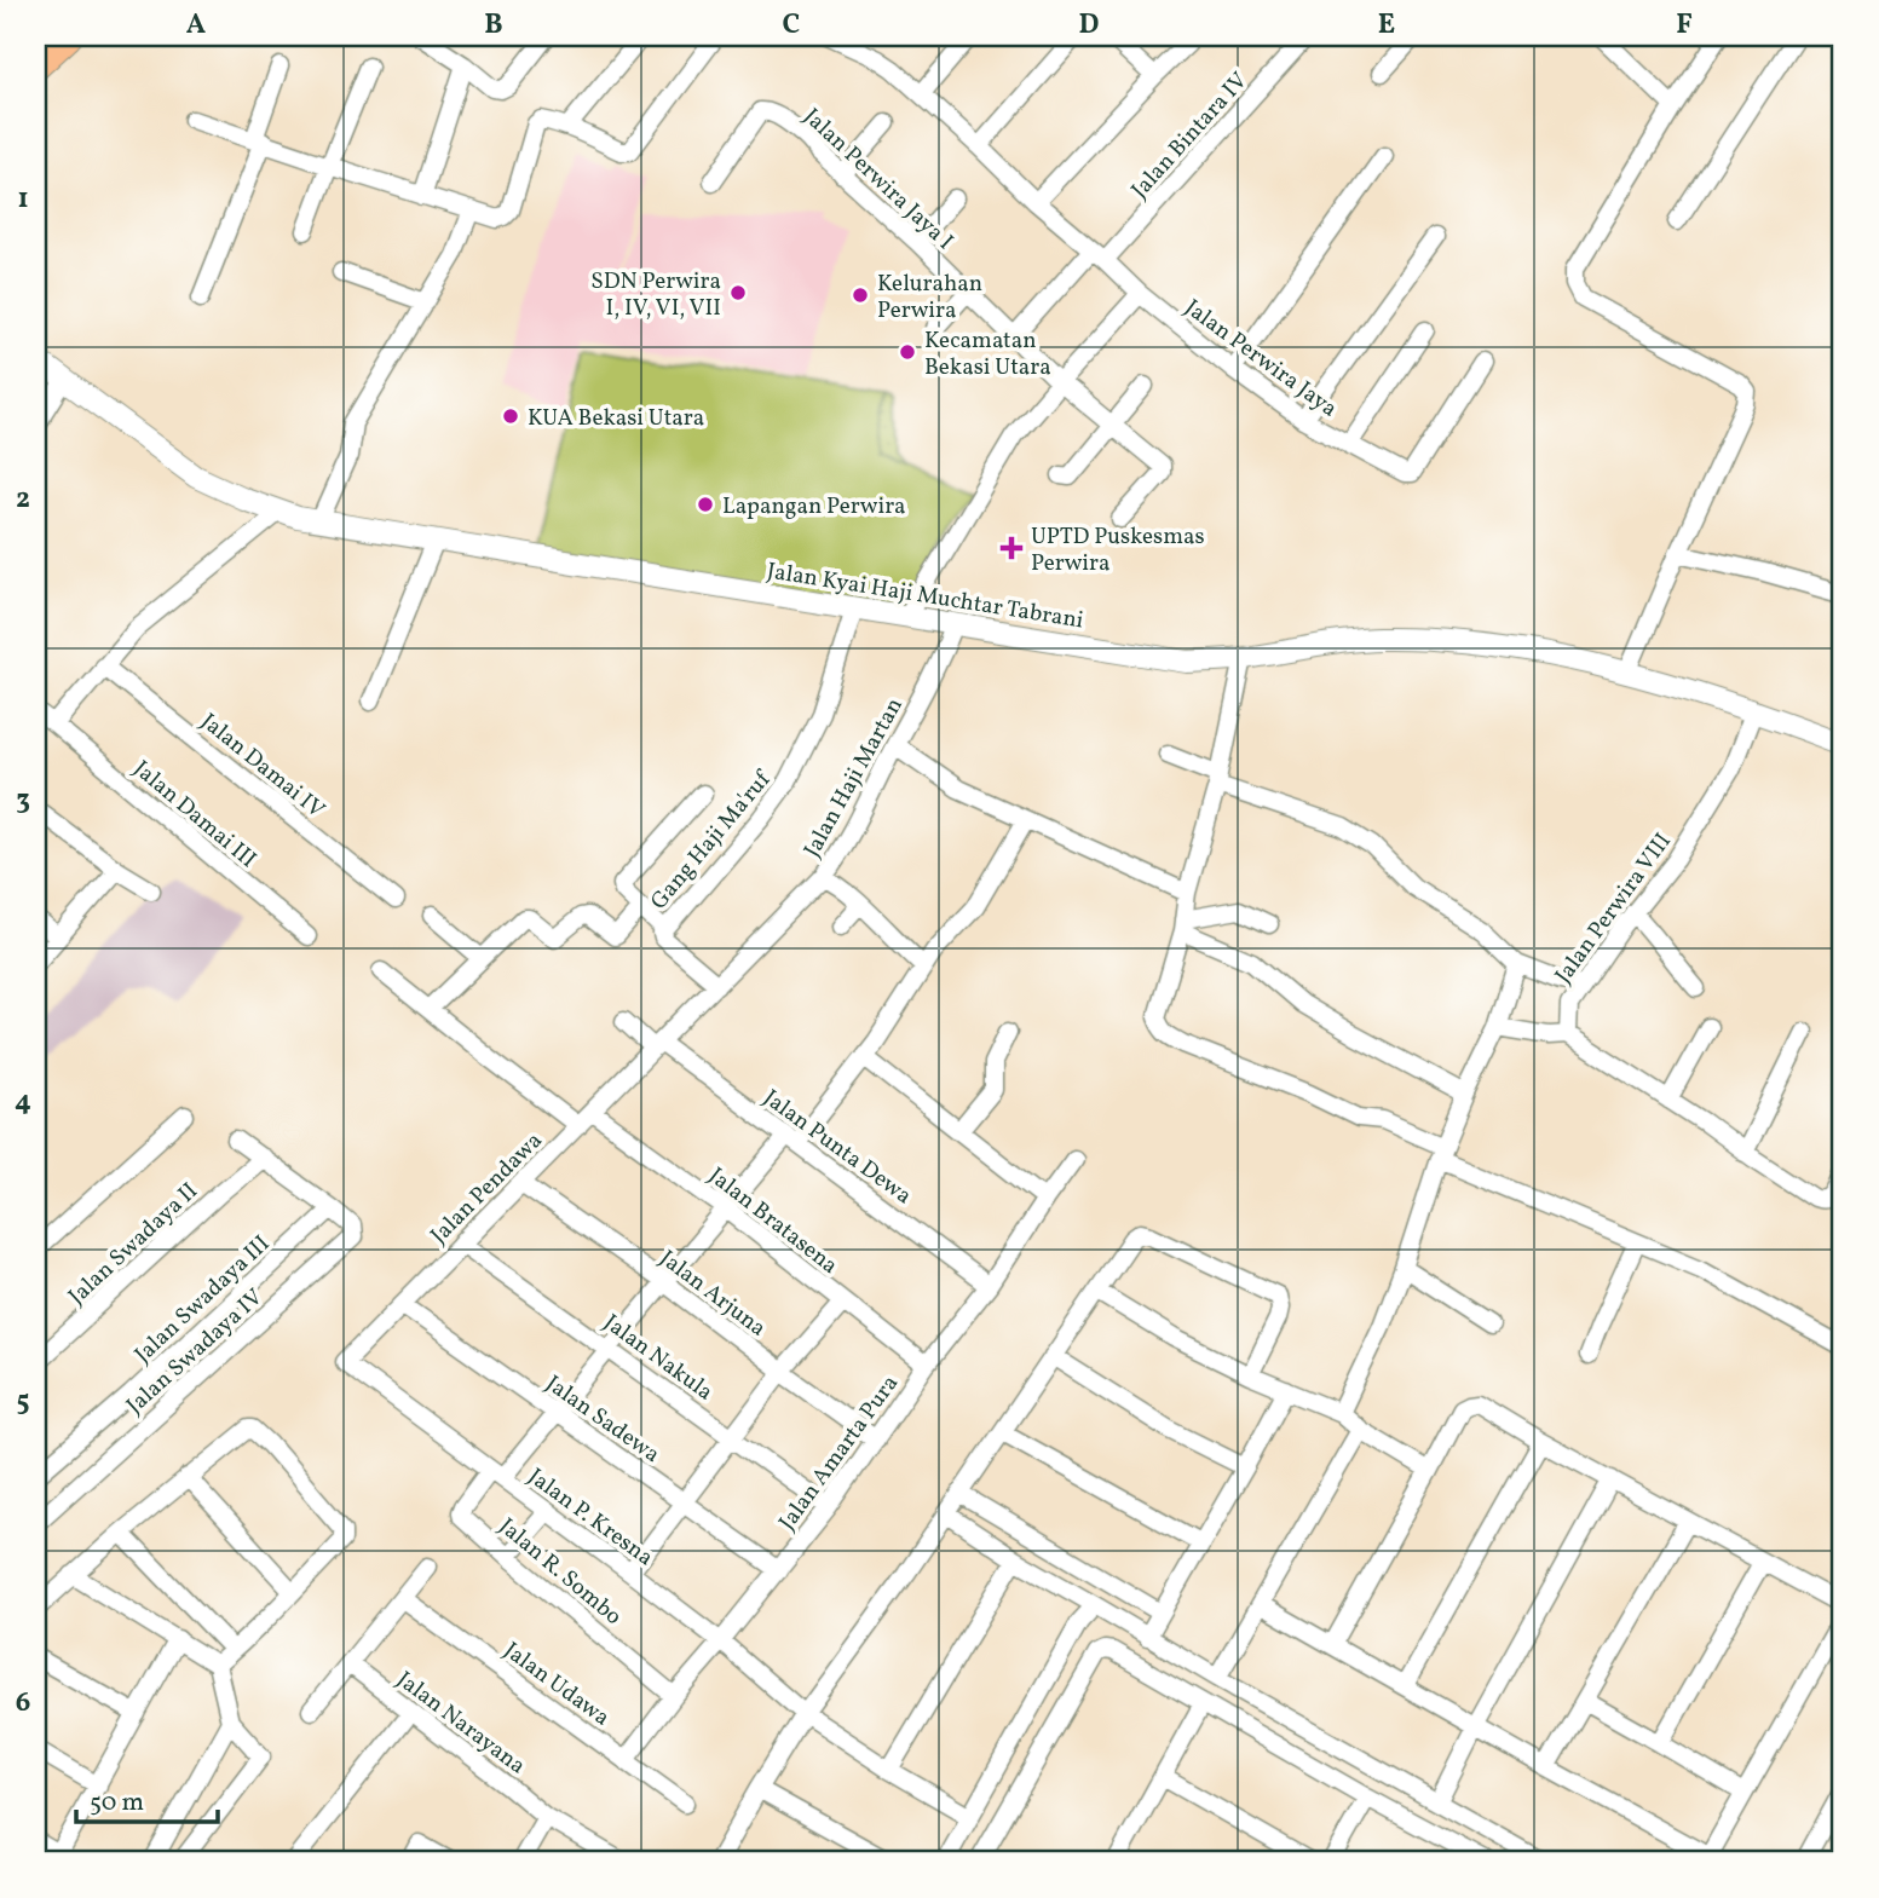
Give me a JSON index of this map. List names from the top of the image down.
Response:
{
  "streets": {
    "street": [
      "Jalan Bintara IV",
      "Jalan Perwira Jaya I",
      "Jalan Perwira Jaya",
      "Jalan Kyai Haji Muchtar Tabrani",
      "Jalan Damai IV",
      "Jalan Haji Martan",
      "Jalan Damai III",
      "Gang Haji Ma'ruf",
      "Jalan Perwira VIII",
      "Jalan Punta Dewa",
      "Jalan Pendawa",
      "Jalan Bratasena",
      "Jalan Swadaya II",
      "Jalan Arjuna",
      "Jalan Swadaya III",
      "Jalan Swadaya IV",
      "Jalan Nakula",
      "Jalan Sadewa",
      "Jalan Amarta Pura",
      "Jalan P. Kresna",
      "Jalan R. Sombo",
      "Jalan Udawa",
      "Jalan Narayana"
    ]
  },
  "crossings": [
    ["Jalan Bintara IV", "Jalan Perwira Jaya I"],
    ["Jalan Bintara IV", "Jalan Perwira Jaya"],
    ["Jalan Kyai Haji Muchtar Tabrani", "Jalan Haji Martan"],
    ["Jalan Kyai Haji Muchtar Tabrani", "Gang Haji Ma'ruf"],
    ["Jalan Kyai Haji Muchtar Tabrani", "Jalan Perwira VIII"],
    ["Jalan Haji Martan", "Gang Haji Ma'ruf"],
    ["Jalan Haji Martan", "Jalan Punta Dewa"],
    ["Jalan Haji Martan", "Jalan Pendawa"],
    ["Jalan Punta Dewa", "Jalan Pendawa"],
    ["Jalan Punta Dewa", "Jalan Amarta Pura"],
    ["Jalan Pendawa", "Jalan Bratasena"],
    ["Jalan Pendawa", "Jalan Arjuna"],
    ["Jalan Pendawa", "Jalan Nakula"],
    ["Jalan Pendawa", "Jalan Sadewa"],
    ["Jalan Pendawa", "Jalan P. Kresna"],
    ["Jalan Bratasena", "Jalan Amarta Pura"],
    ["Jalan Arjuna", "Jalan Amarta Pura"],
    ["Jalan Swadaya III", "Jalan Swadaya IV"],
    ["Jalan Nakula", "Jalan Amarta Pura"],
    ["Jalan Sadewa", "Jalan Amarta Pura"],
    ["Jalan Amarta Pura", "Jalan P. Kresna"],
    ["Jalan Amarta Pura", "Jalan R. Sombo"],
    ["Jalan Amarta Pura", "Jalan Udawa"],
    ["Jalan P. Kresna", "Jalan R. Sombo"]
  ],
  "places": {
    "other": [
      "SDN Perwira I, IV, VI, VII",
      "Kelurahan Perwira",
      "Kecamatan Bekasi Utara",
      "KUA Bekasi Utara",
      "Lapangan Perwira"
    ],
    "health": ["UPTD Puskesmas Perwira"]
  },
  "scale_bar": "50 m",
  "grid": {
    "columns": [
      "A",
      "B",
      "C",
      "D",
      "E",
      "F"
    ],
    "rows": [
      "1",
      "2",
      "3",
      "4",
      "5",
      "6"
    ]
  }
}
